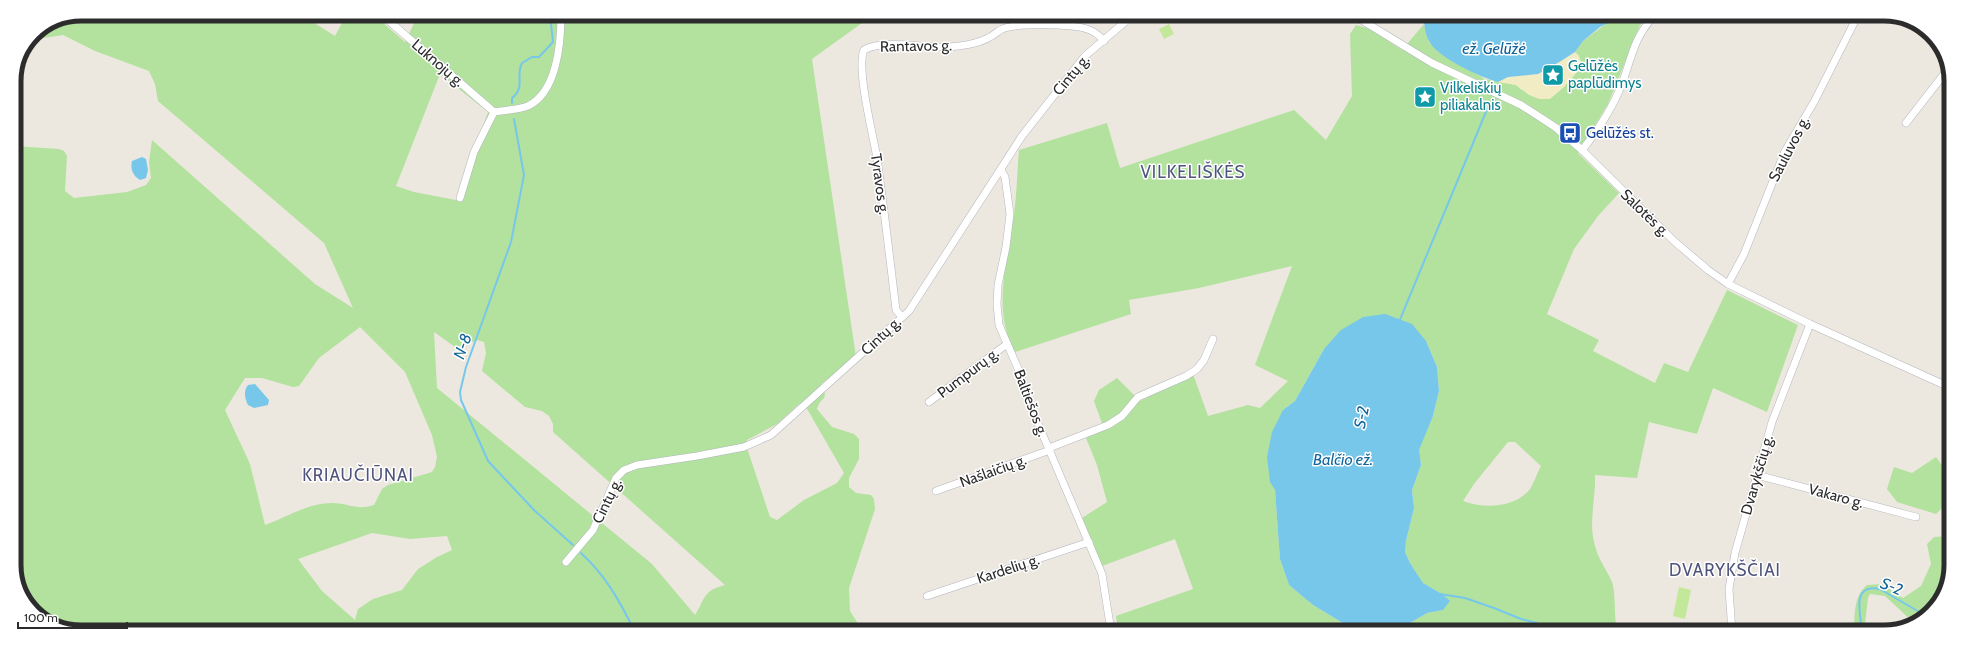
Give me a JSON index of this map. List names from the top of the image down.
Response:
{
  "streets": {
    "street": [
      "Rantavos g.",
      "Luknojų g.",
      "Cintų g.",
      "Sauluvos g.",
      "Tyravos g.",
      "Salotės g.",
      "Pumpurų g.",
      "Baltiešos g.",
      "Našlaičių g.",
      "Dvarykščių g.",
      "Vakaro g.",
      "Kardelių g."
    ]
  },
  "crossings": [
    ["Rantavos g.", "Cintų g."],
    ["Rantavos g.", "Tyravos g."],
    ["Cintų g.", "Tyravos g."],
    ["Cintų g.", "Baltiešos g."],
    ["Sauluvos g.", "Salotės g."],
    ["Salotės g.", "Dvarykščių g."],
    ["Pumpurų g.", "Baltiešos g."],
    ["Baltiešos g.", "Našlaičių g."],
    ["Baltiešos g.", "Kardelių g."],
    ["Dvarykščių g.", "Vakaro g."]
  ],
  "districts": ["VILKELIŠKĖS", "KRIAUČIŪNAI", "DVARYKŠČIAI"],
  "water": [
    "ež. Gelūžė",
    "N-8",
    "S-2",
    "Balčio ež."
  ],
  "places": {
    "place": ["Gelūžės paplūdimys", "Vilkeliškių piliakalnis"],
    "bus stop": ["Gelūžės st."]
  },
  "scale_bar": "100 m"
}
